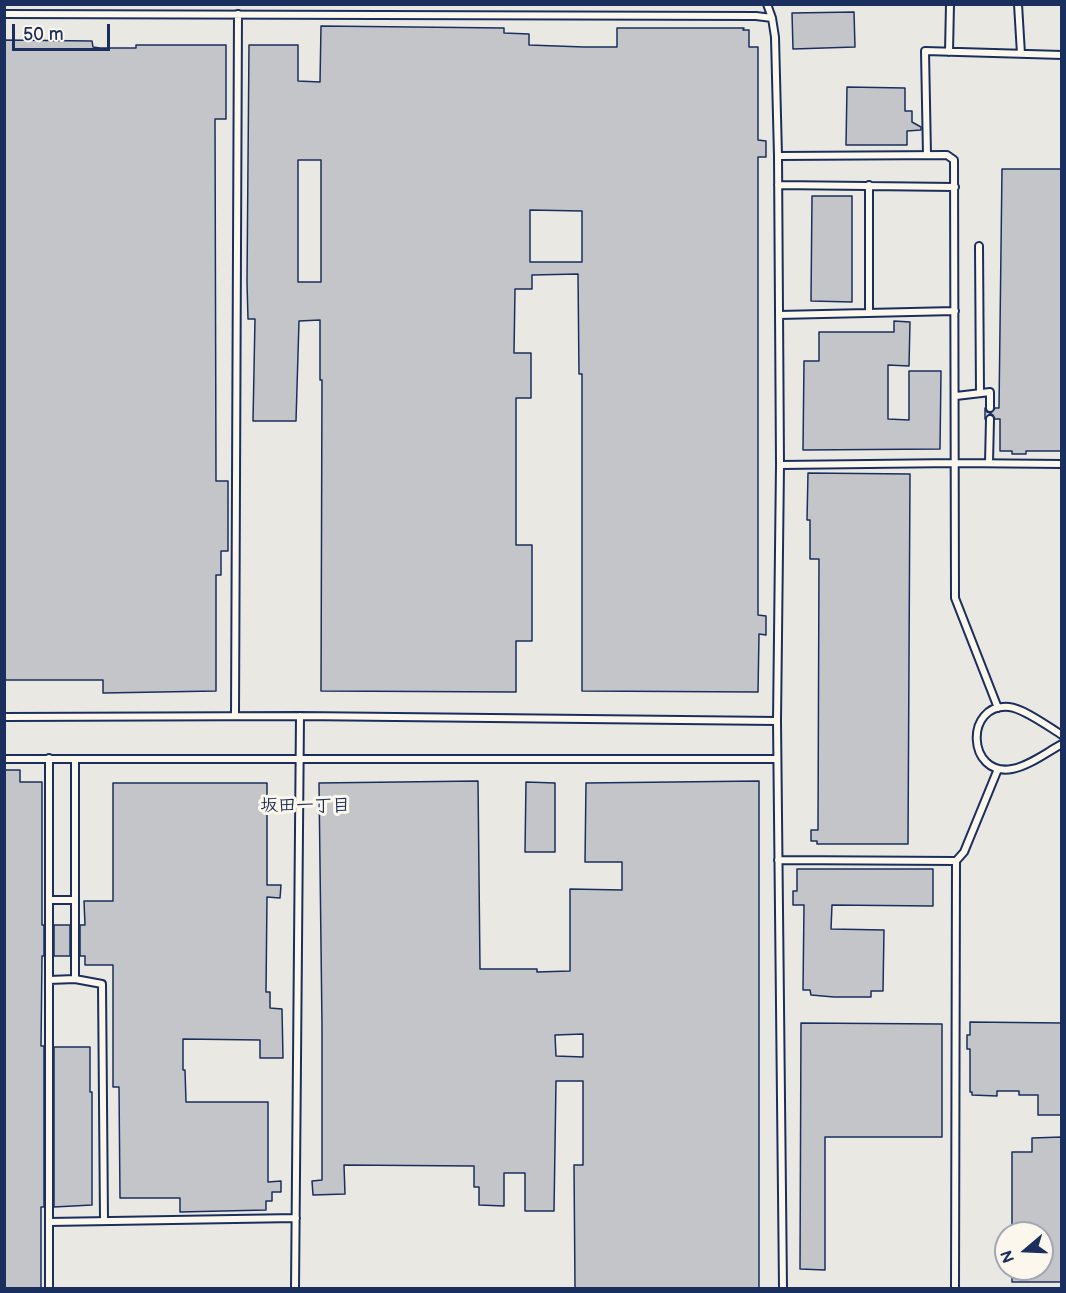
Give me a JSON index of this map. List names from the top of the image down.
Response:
{
  "districts": ["坂田一丁目"],
  "scale_bar": "50 m",
  "north": "left"
}
